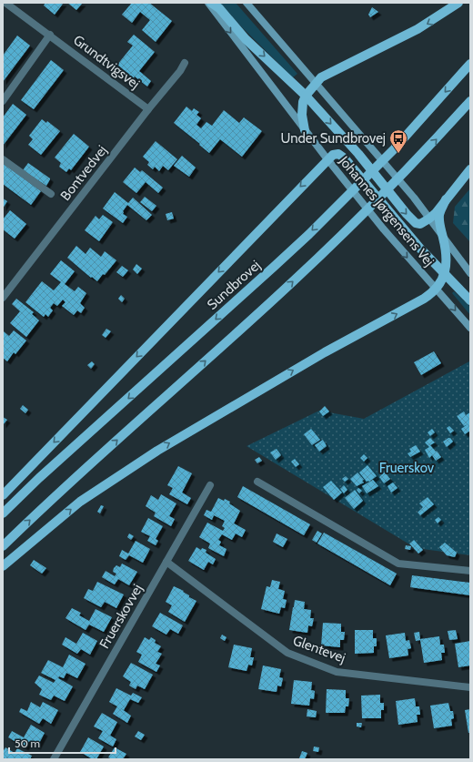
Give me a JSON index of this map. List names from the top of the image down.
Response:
{
  "streets": {
    "main road": ["Sundbrovej"],
    "street": [
      "Grundtvigsvej",
      "Bontvedvej",
      "Johannes Jørgensens Vej",
      "Fruerskovvej",
      "Glentevej"
    ]
  },
  "crossings": [
    ["Grundtvigsvej", "Bontvedvej"],
    ["Fruerskovvej", "Glentevej"]
  ],
  "parks": ["Fruerskov"],
  "places": {
    "bus stop": ["Under Sundbrovej"]
  },
  "scale_bar": "50 m"
}
